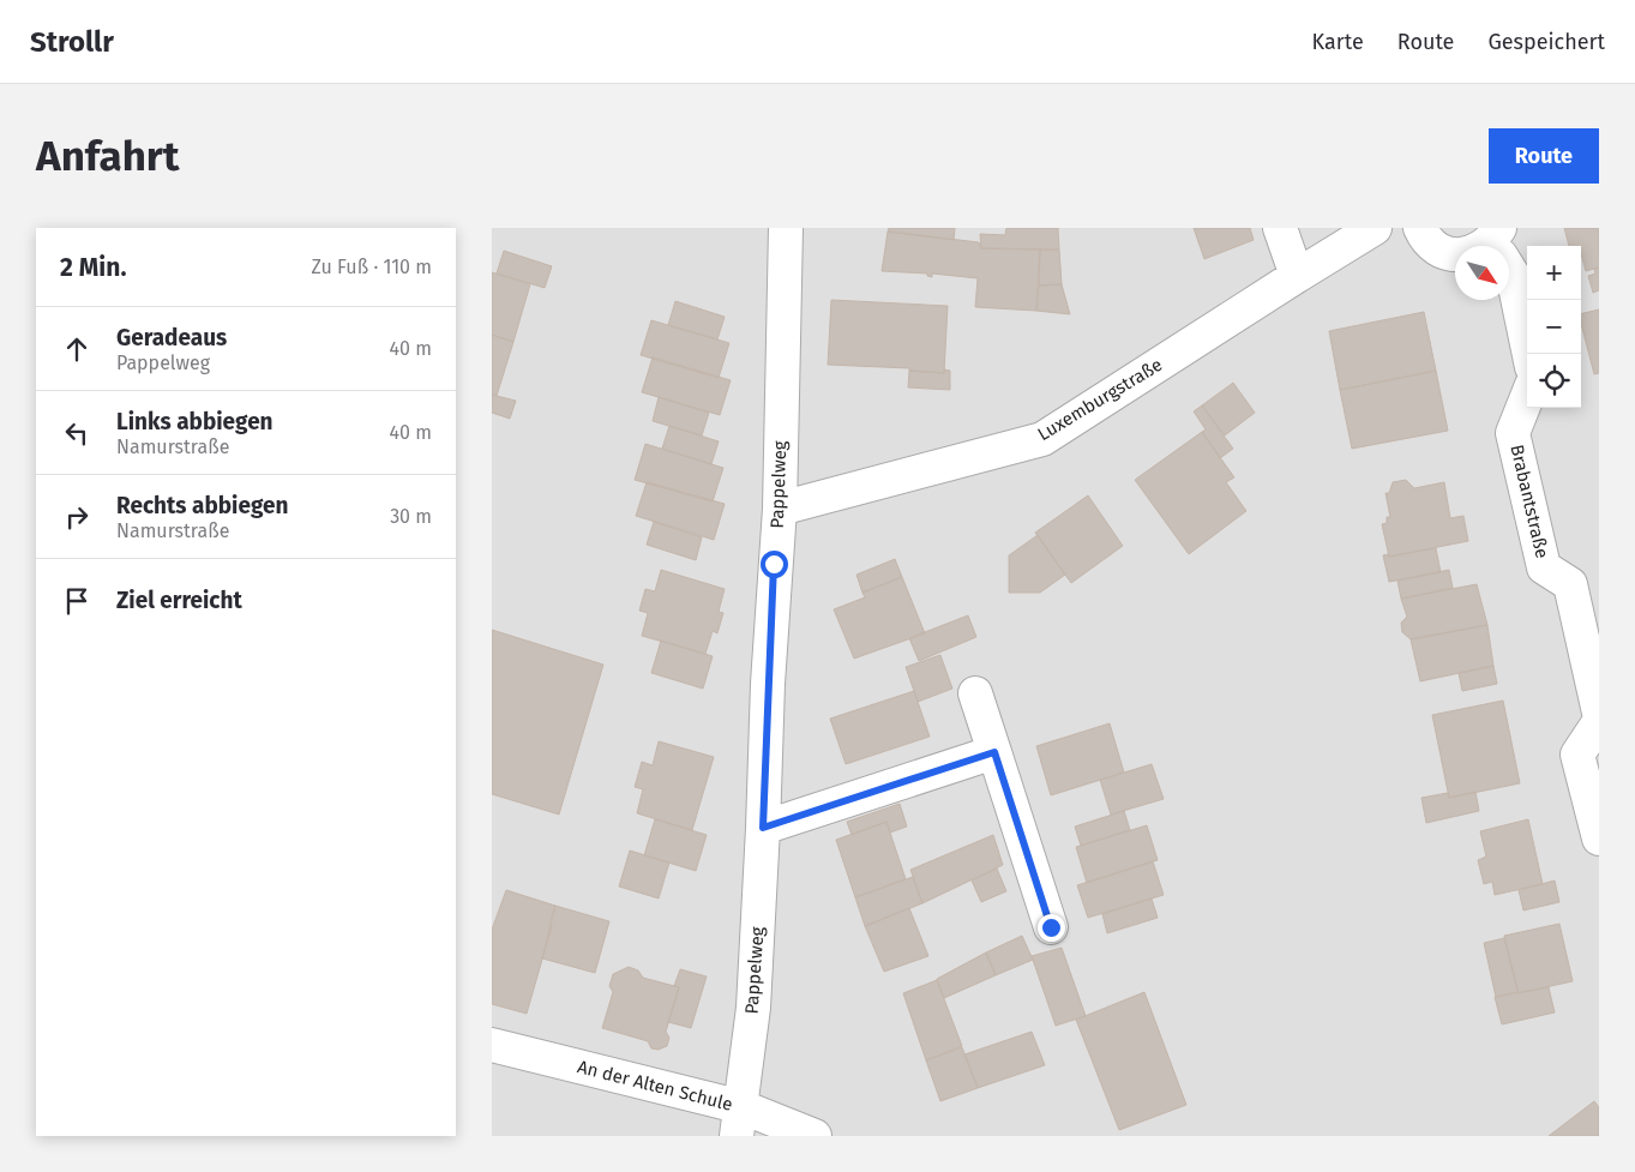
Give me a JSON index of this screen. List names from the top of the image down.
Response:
{
  "streets": {
    "street": [
      "Luxemburgstraße",
      "Pappelweg",
      "Brabantstraße",
      "An der Alten Schule"
    ]
  },
  "crossings": [
    ["Luxemburgstraße", "Pappelweg"],
    ["Pappelweg", "An der Alten Schule"]
  ],
  "north": "bottom right",
  "page": {
    "header": "Strollr",
    "nav": ["Karte", "Route", "Gespeichert"],
    "buttons": "Route",
    "title": "Anfahrt",
    "heading": ["2 Min.", "Zu Fuß · 110 m"],
    "map_buttons": ["+", "−"],
    "list": [
      ["Geradeaus", "Pappelweg", "40 m"],
      ["Links abbiegen", "Namurstraße", "40 m"],
      ["Rechts abbiegen", "Namurstraße", "30 m"],
      "Ziel erreicht"
    ]
  }
}
